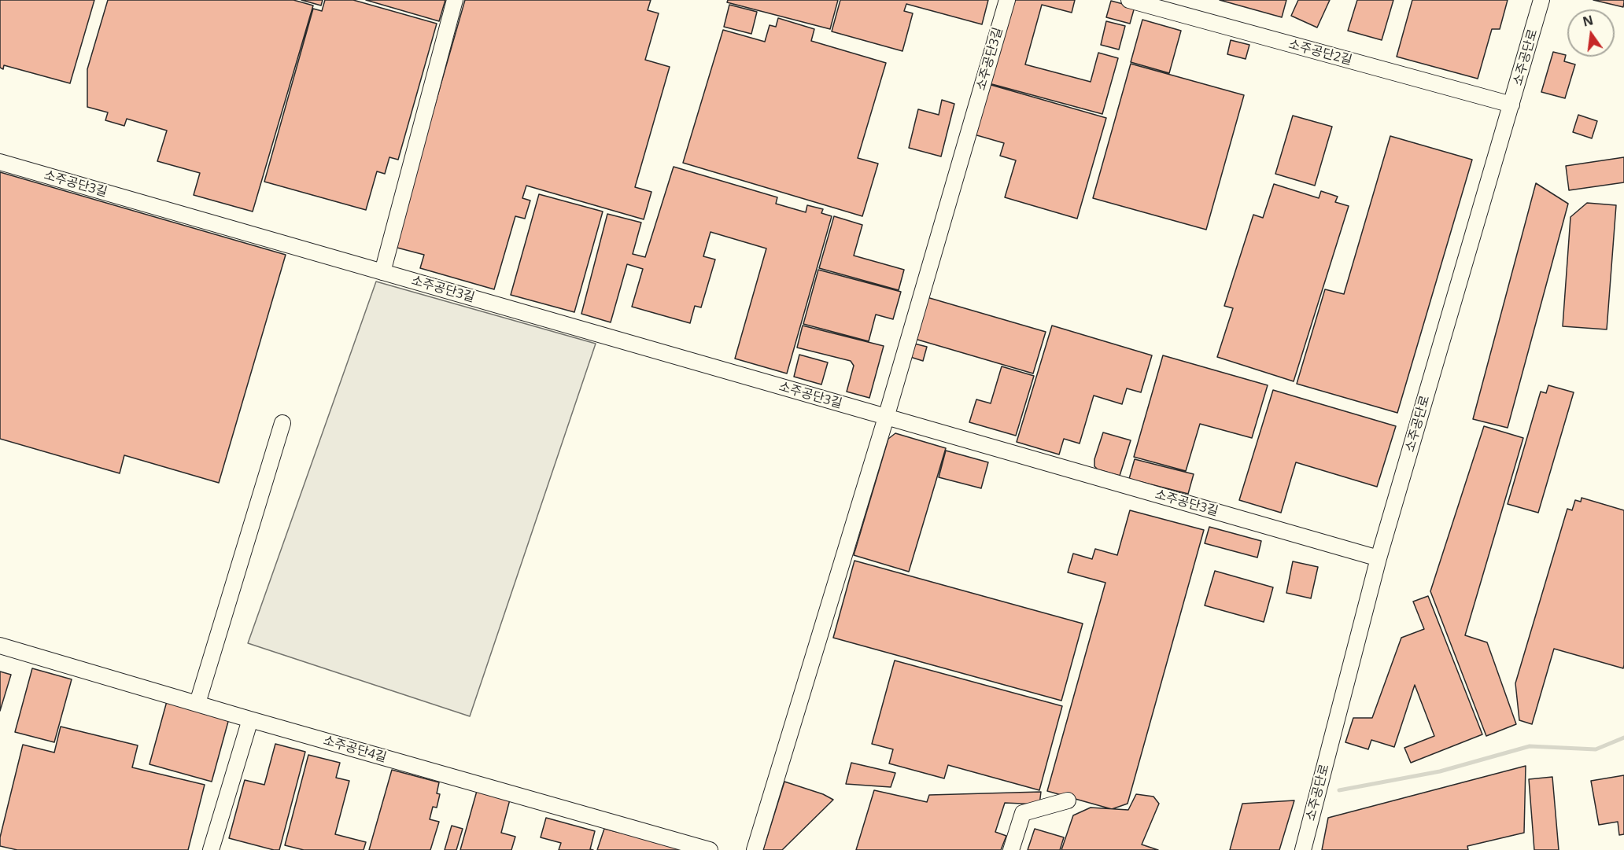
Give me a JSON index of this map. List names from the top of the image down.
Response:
{
  "streets": {
    "street": [
      "소주공단2길",
      "소주공단로",
      "소주공단3길",
      "소주공단4길"
    ]
  },
  "crossings": [
    ["소주공단2길", "소주공단로"],
    ["소주공단로", "소주공단3길"]
  ],
  "north": "top"
}
